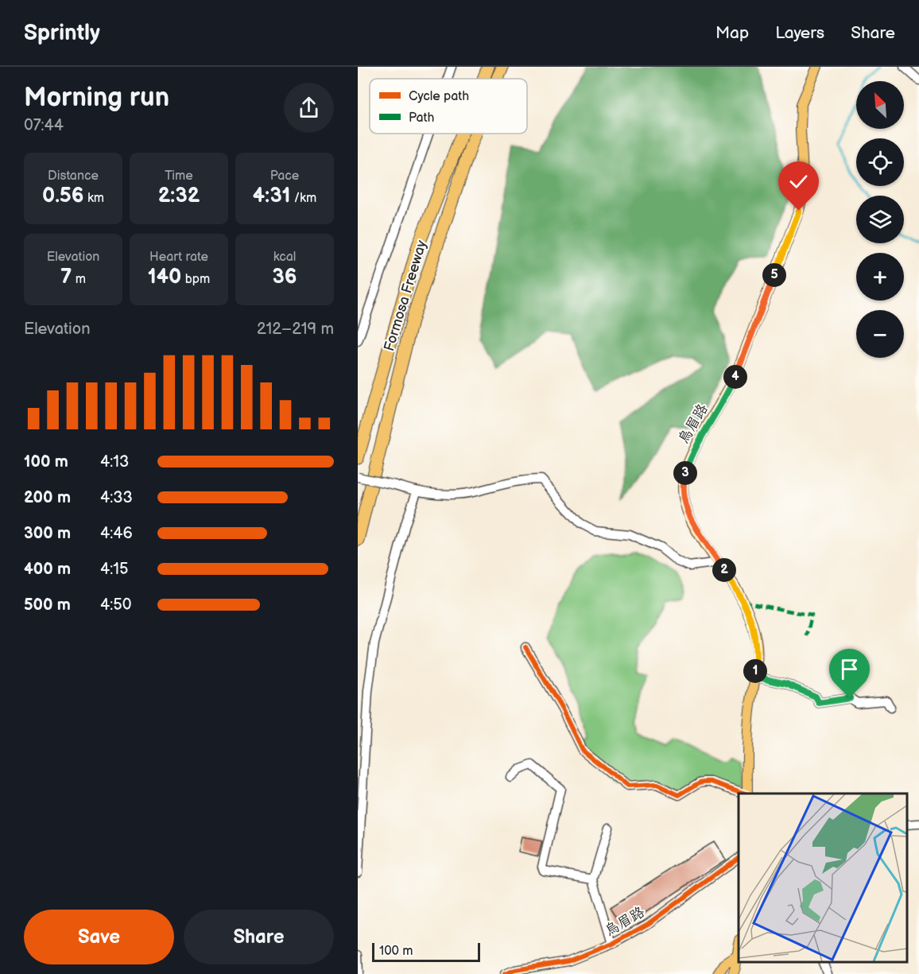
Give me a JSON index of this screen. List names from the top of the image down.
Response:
{
  "streets": {
    "highway": ["Formosa Freeway"],
    "main road": ["烏眉路"]
  },
  "legend": ["Cycle path", "Path"],
  "scale_bar": "100 m",
  "north": "top left",
  "page": {
    "header": "Sprintly",
    "nav": ["Map", "Layers", "Share"],
    "heading": ["Morning run", "07:44"],
    "map_buttons": ["+", "−"],
    "stats": [
      ["Distance", "0.56 km"],
      ["Time", "2:32"],
      ["Pace", "4:31 /km"],
      ["Elevation", "7 m"],
      ["Heart rate", "140 bpm"],
      ["kcal", "36"]
    ],
    "pins": [
      "5",
      "4",
      "3",
      "2",
      "1"
    ],
    "chart": ["Elevation", "212–219 m"],
    "list": [
      {
        "name": "100 m",
        "note": "4:13"
      },
      {
        "name": "200 m",
        "note": "4:33"
      },
      {
        "name": "300 m",
        "note": "4:46"
      },
      {
        "name": "400 m",
        "note": "4:15"
      },
      {
        "name": "500 m",
        "note": "4:50"
      }
    ],
    "buttons": ["Save", "Share"],
    "scale": "100 m"
  }
}
